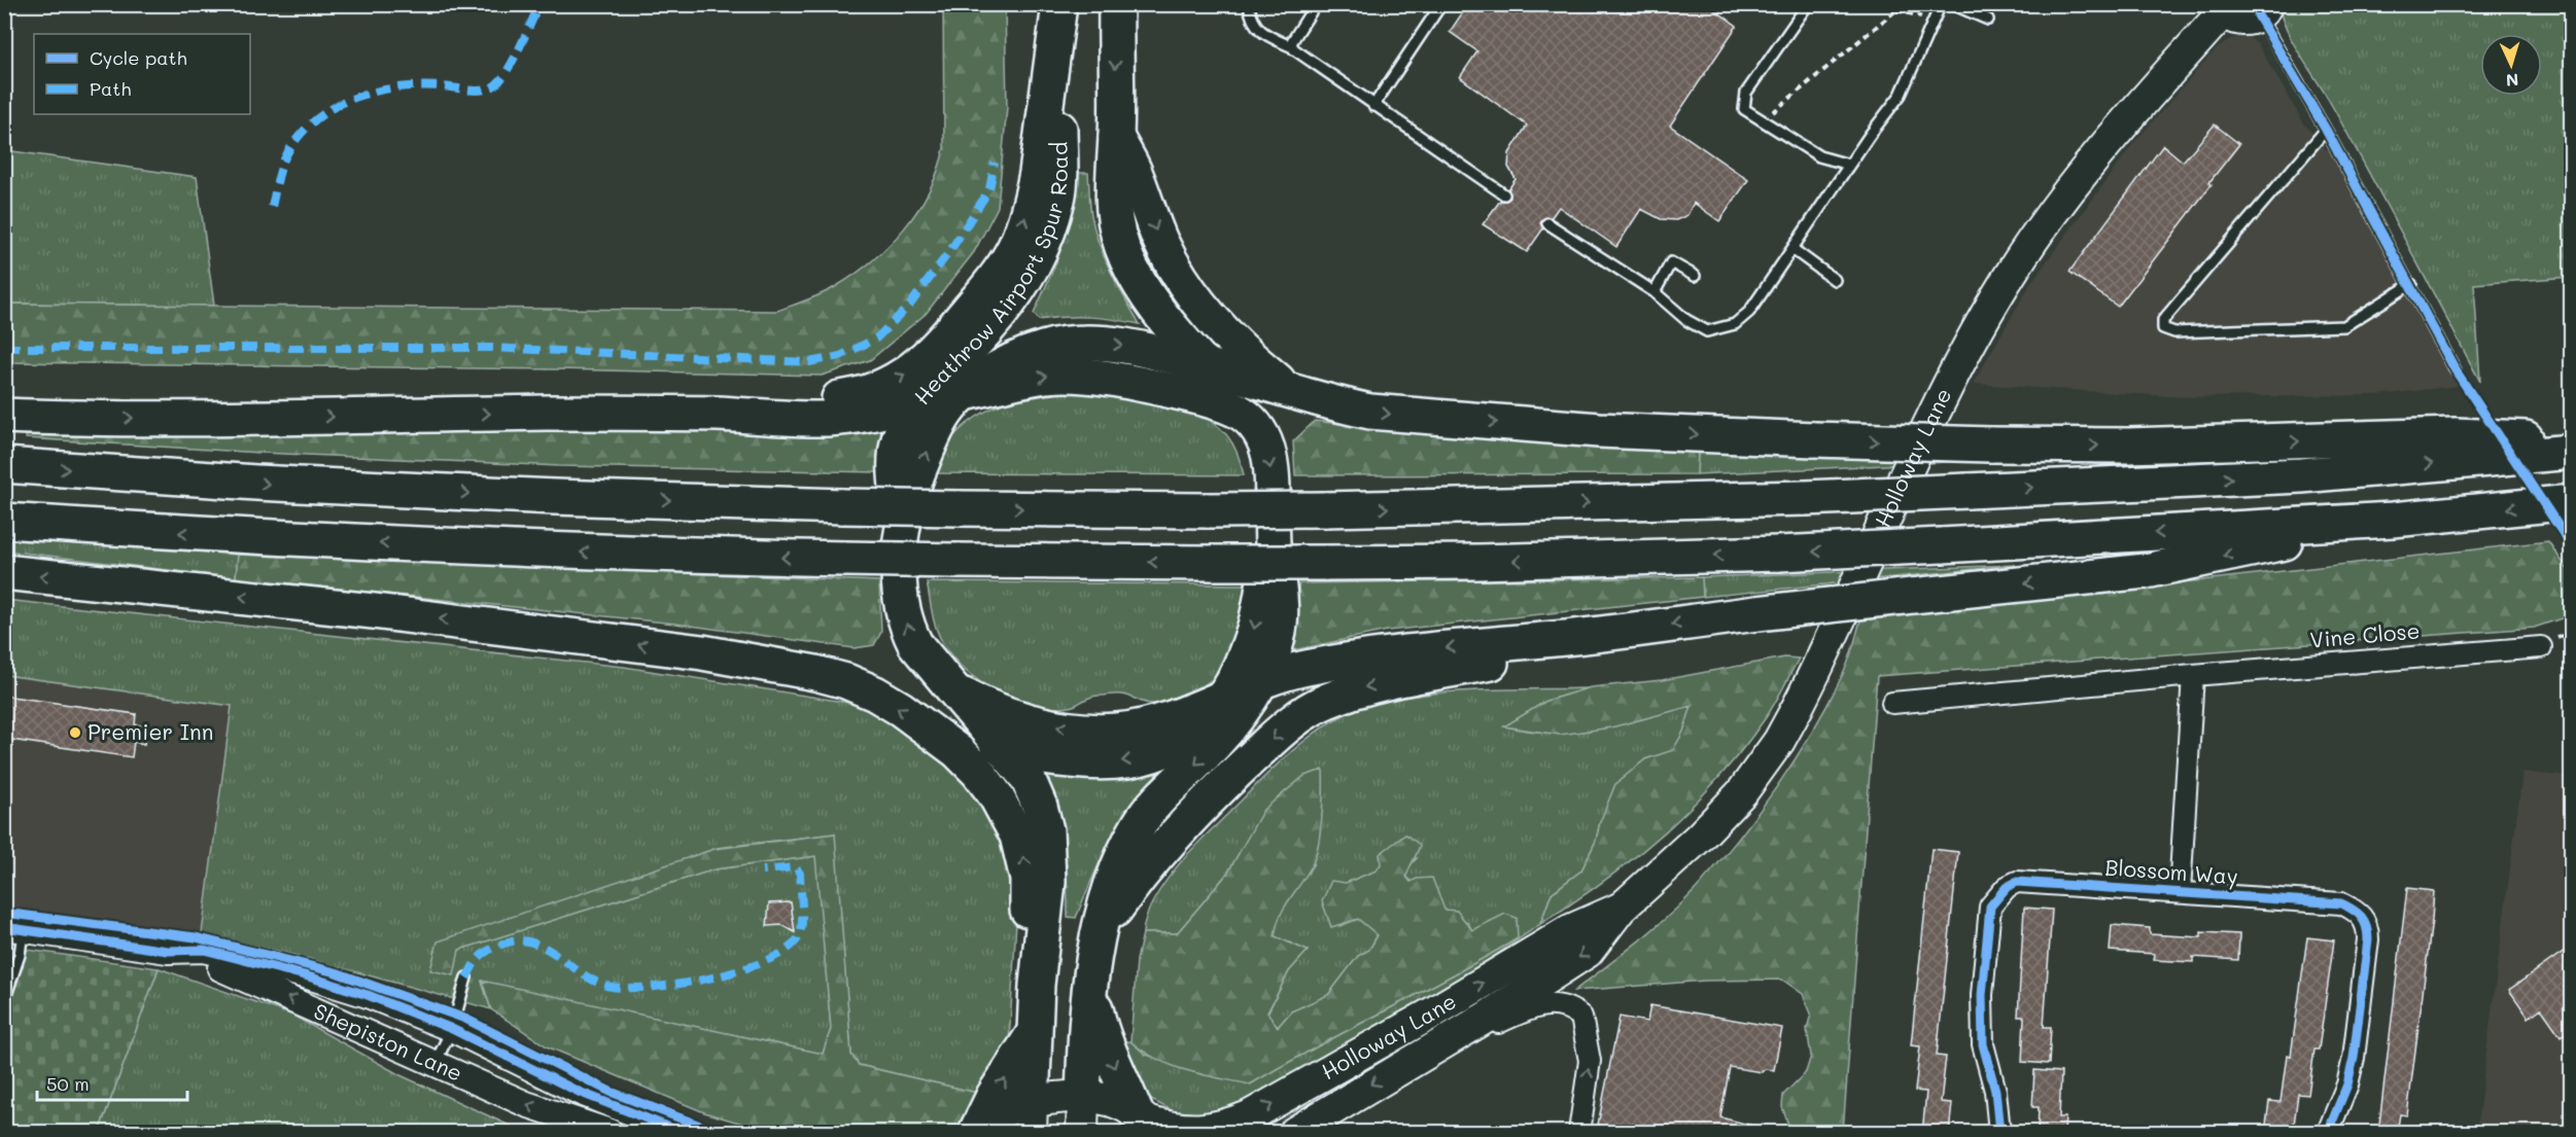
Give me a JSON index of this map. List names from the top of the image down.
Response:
{
  "streets": {
    "highway": ["Heathrow Airport Spur Road"],
    "main road": ["Holloway Lane"],
    "street": ["Vine Close", "Blossom Way", "Shepiston Lane"]
  },
  "places": ["Premier Inn"],
  "legend": ["Cycle path", "Path"],
  "scale_bar": "50 m",
  "north": "bottom"
}
